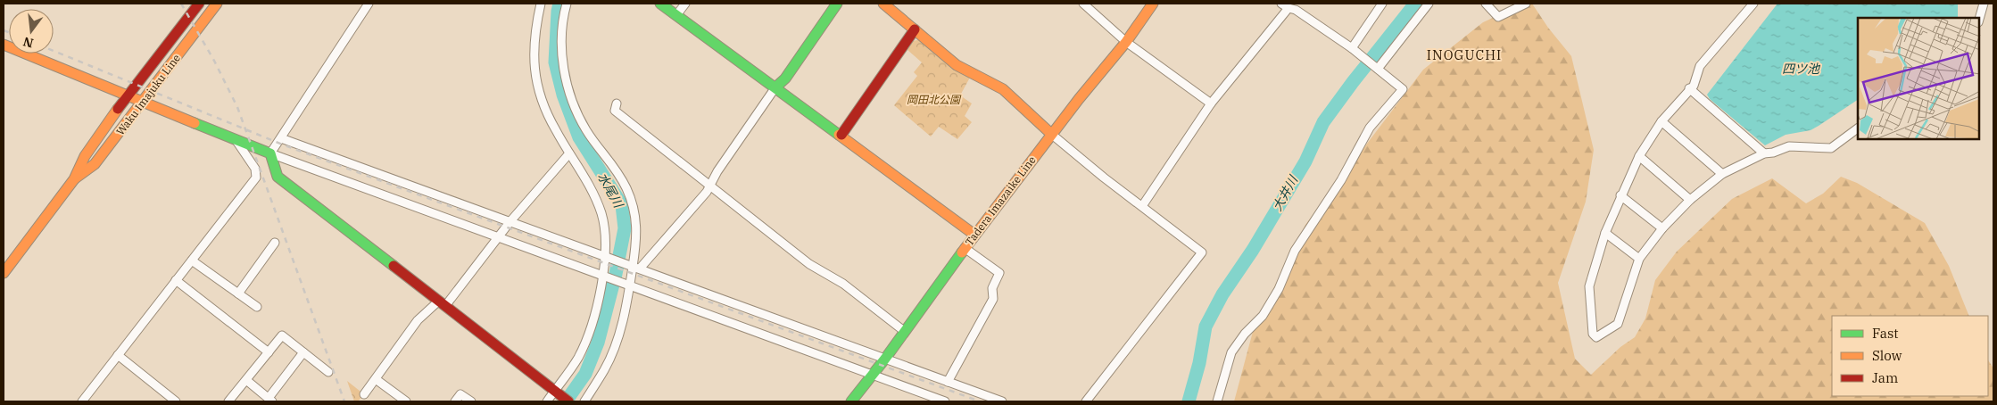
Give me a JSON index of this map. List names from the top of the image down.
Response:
{
  "streets": {
    "street": ["Waku Imajuku Line", "Tadera Imazaike Line"]
  },
  "districts": ["INOGUCHI"],
  "water": ["四ツ池", "水尾川", "大井川"],
  "parks": ["岡田北公園"],
  "legend": ["Fast", "Slow", "Jam"],
  "north": "bottom"
}
